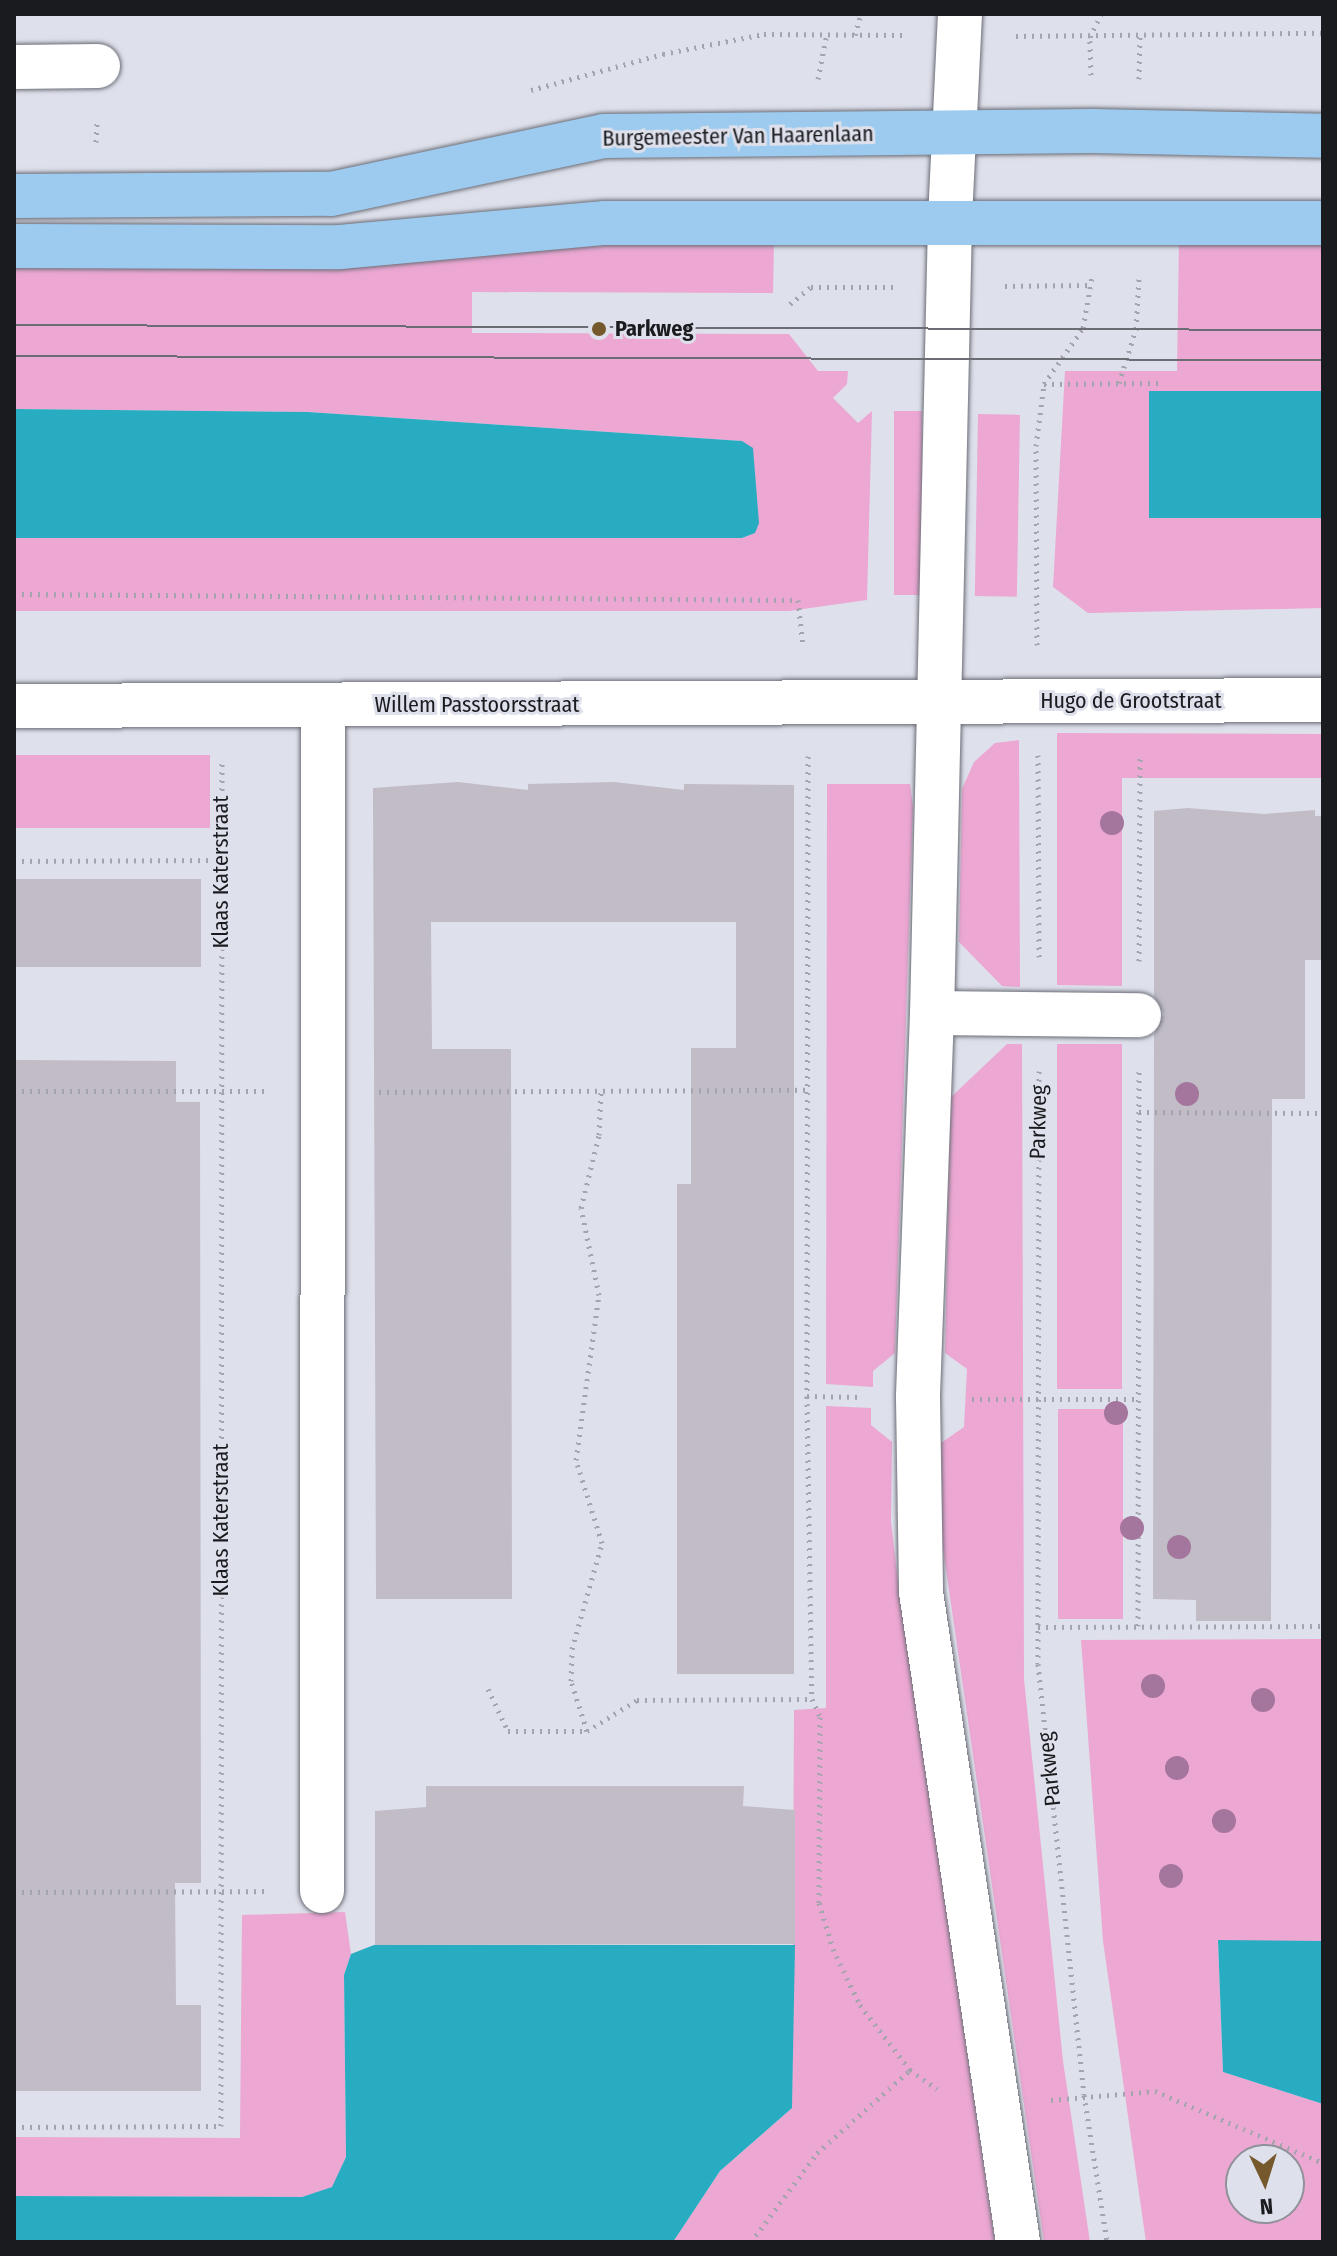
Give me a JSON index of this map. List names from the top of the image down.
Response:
{
  "streets": {
    "main road": ["Burgemeester Van Haarenlaan"],
    "street": ["Hugo de Grootstraat", "Willem Passtoorsstraat"],
    "path": ["Klaas Katerstraat", "Parkweg"]
  },
  "crossings": [
    ["Hugo de Grootstraat", "Willem Passtoorsstraat"],
    ["Hugo de Grootstraat", "Parkweg"],
    ["Willem Passtoorsstraat", "Klaas Katerstraat"]
  ],
  "places": ["Parkweg"],
  "north": "bottom"
}
